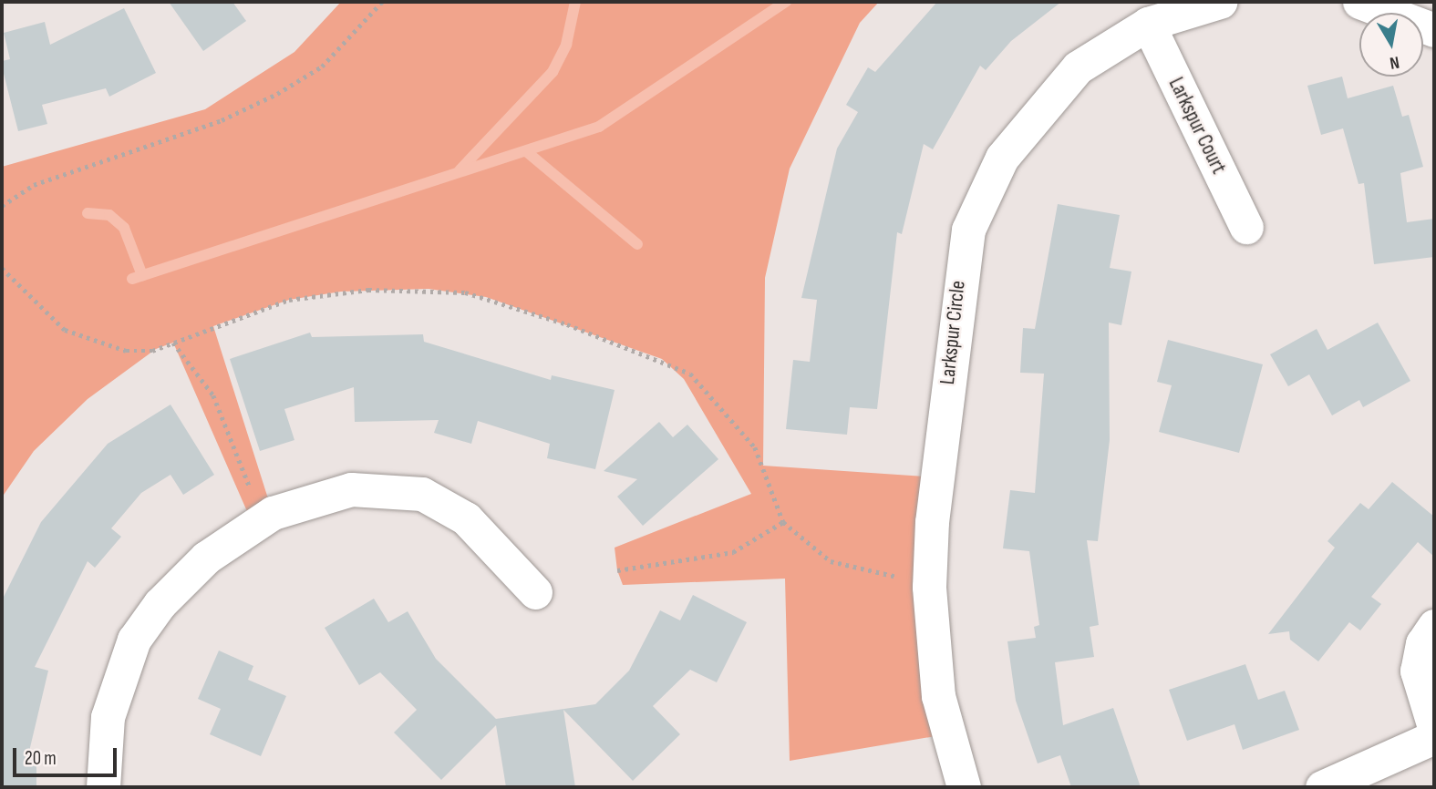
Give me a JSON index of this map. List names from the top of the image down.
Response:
{
  "streets": {
    "street": ["Larkspur Court", "Larkspur Circle"]
  },
  "crossings": [
    ["Larkspur Court", "Larkspur Circle"]
  ],
  "scale_bar": "20 m",
  "north": "bottom"
}
